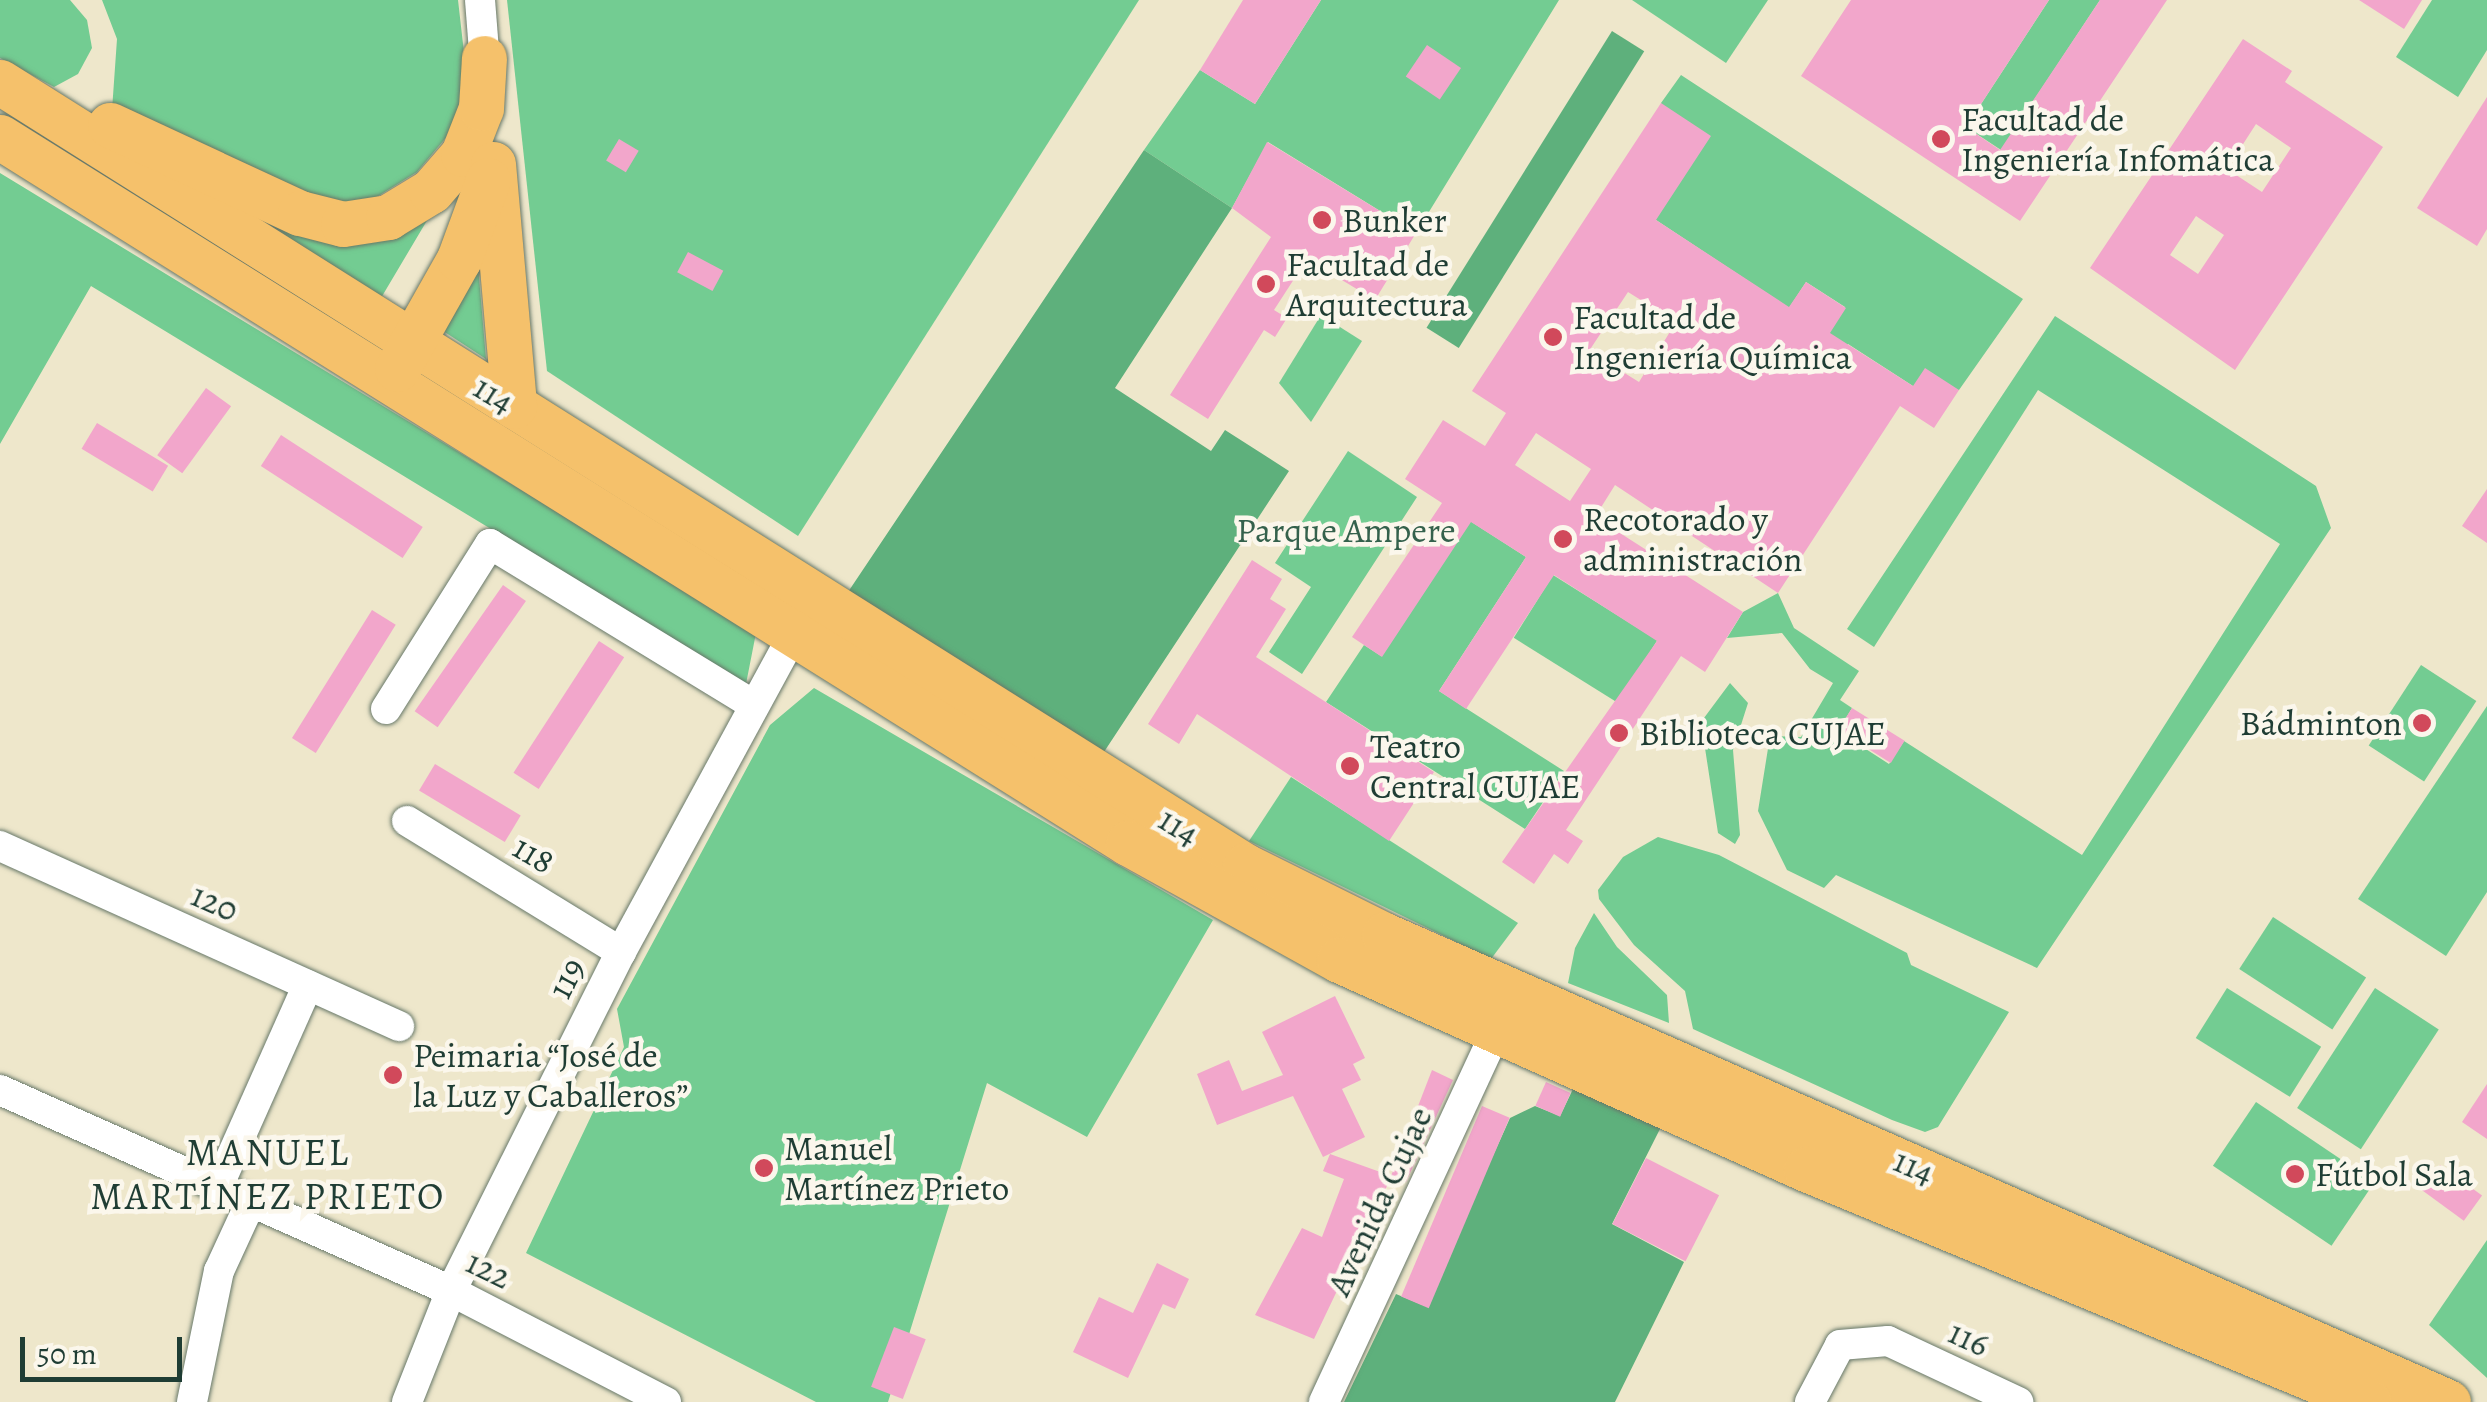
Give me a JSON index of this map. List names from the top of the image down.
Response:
{
  "streets": {
    "highway": ["114"],
    "street": [
      "118",
      "120",
      "119",
      "Avenida Cujae",
      "122",
      "116"
    ]
  },
  "crossings": [
    ["114", "119"],
    ["114", "Avenida Cujae"],
    ["118", "119"],
    ["119", "122"]
  ],
  "districts": ["MANUEL MARTÍNEZ PRIETO"],
  "parks": ["Parque Ampere"],
  "places": [
    "Facultad de Ingeniería Infomática",
    "Bunker",
    "Facultad de Arquitectura",
    "Facultad de Ingeniería Química",
    "Recotorado y administración",
    "Bádminton",
    "Biblioteca CUJAE",
    "Teatro Central CUJAE",
    "Peimaria “José de la Luz y Caballeros”",
    "Manuel Martínez Prieto",
    "Fútbol Sala"
  ],
  "scale_bar": "50 m"
}
